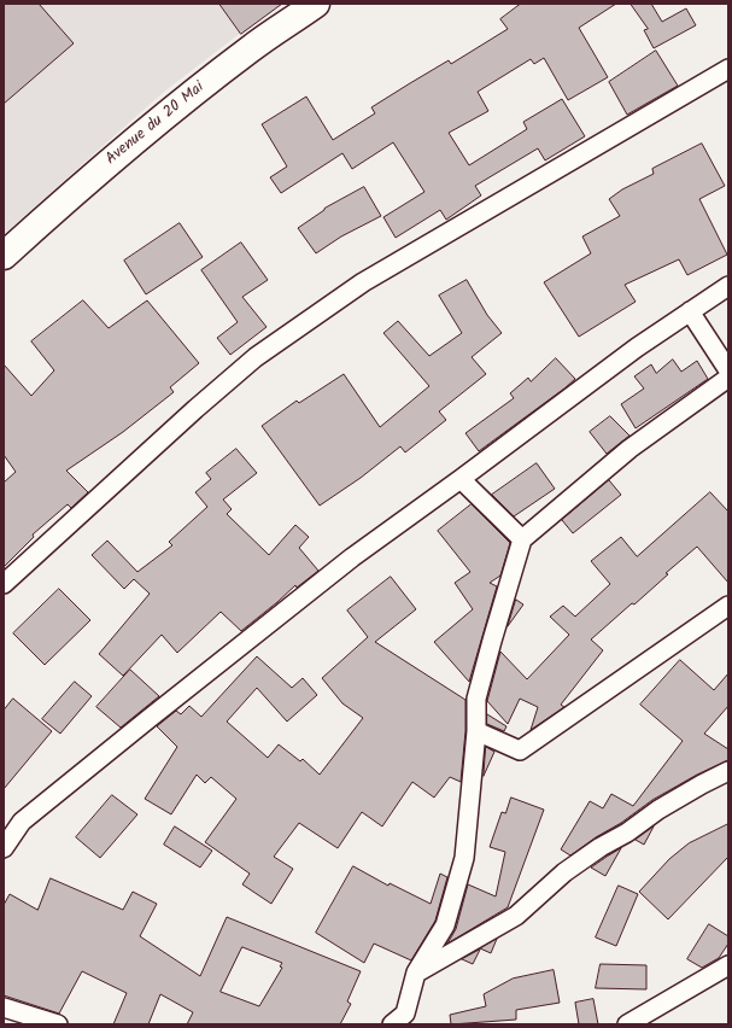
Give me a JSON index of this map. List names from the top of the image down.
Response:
{
  "streets": {
    "main road": ["Avenue du 20 Mai"]
  }
}
